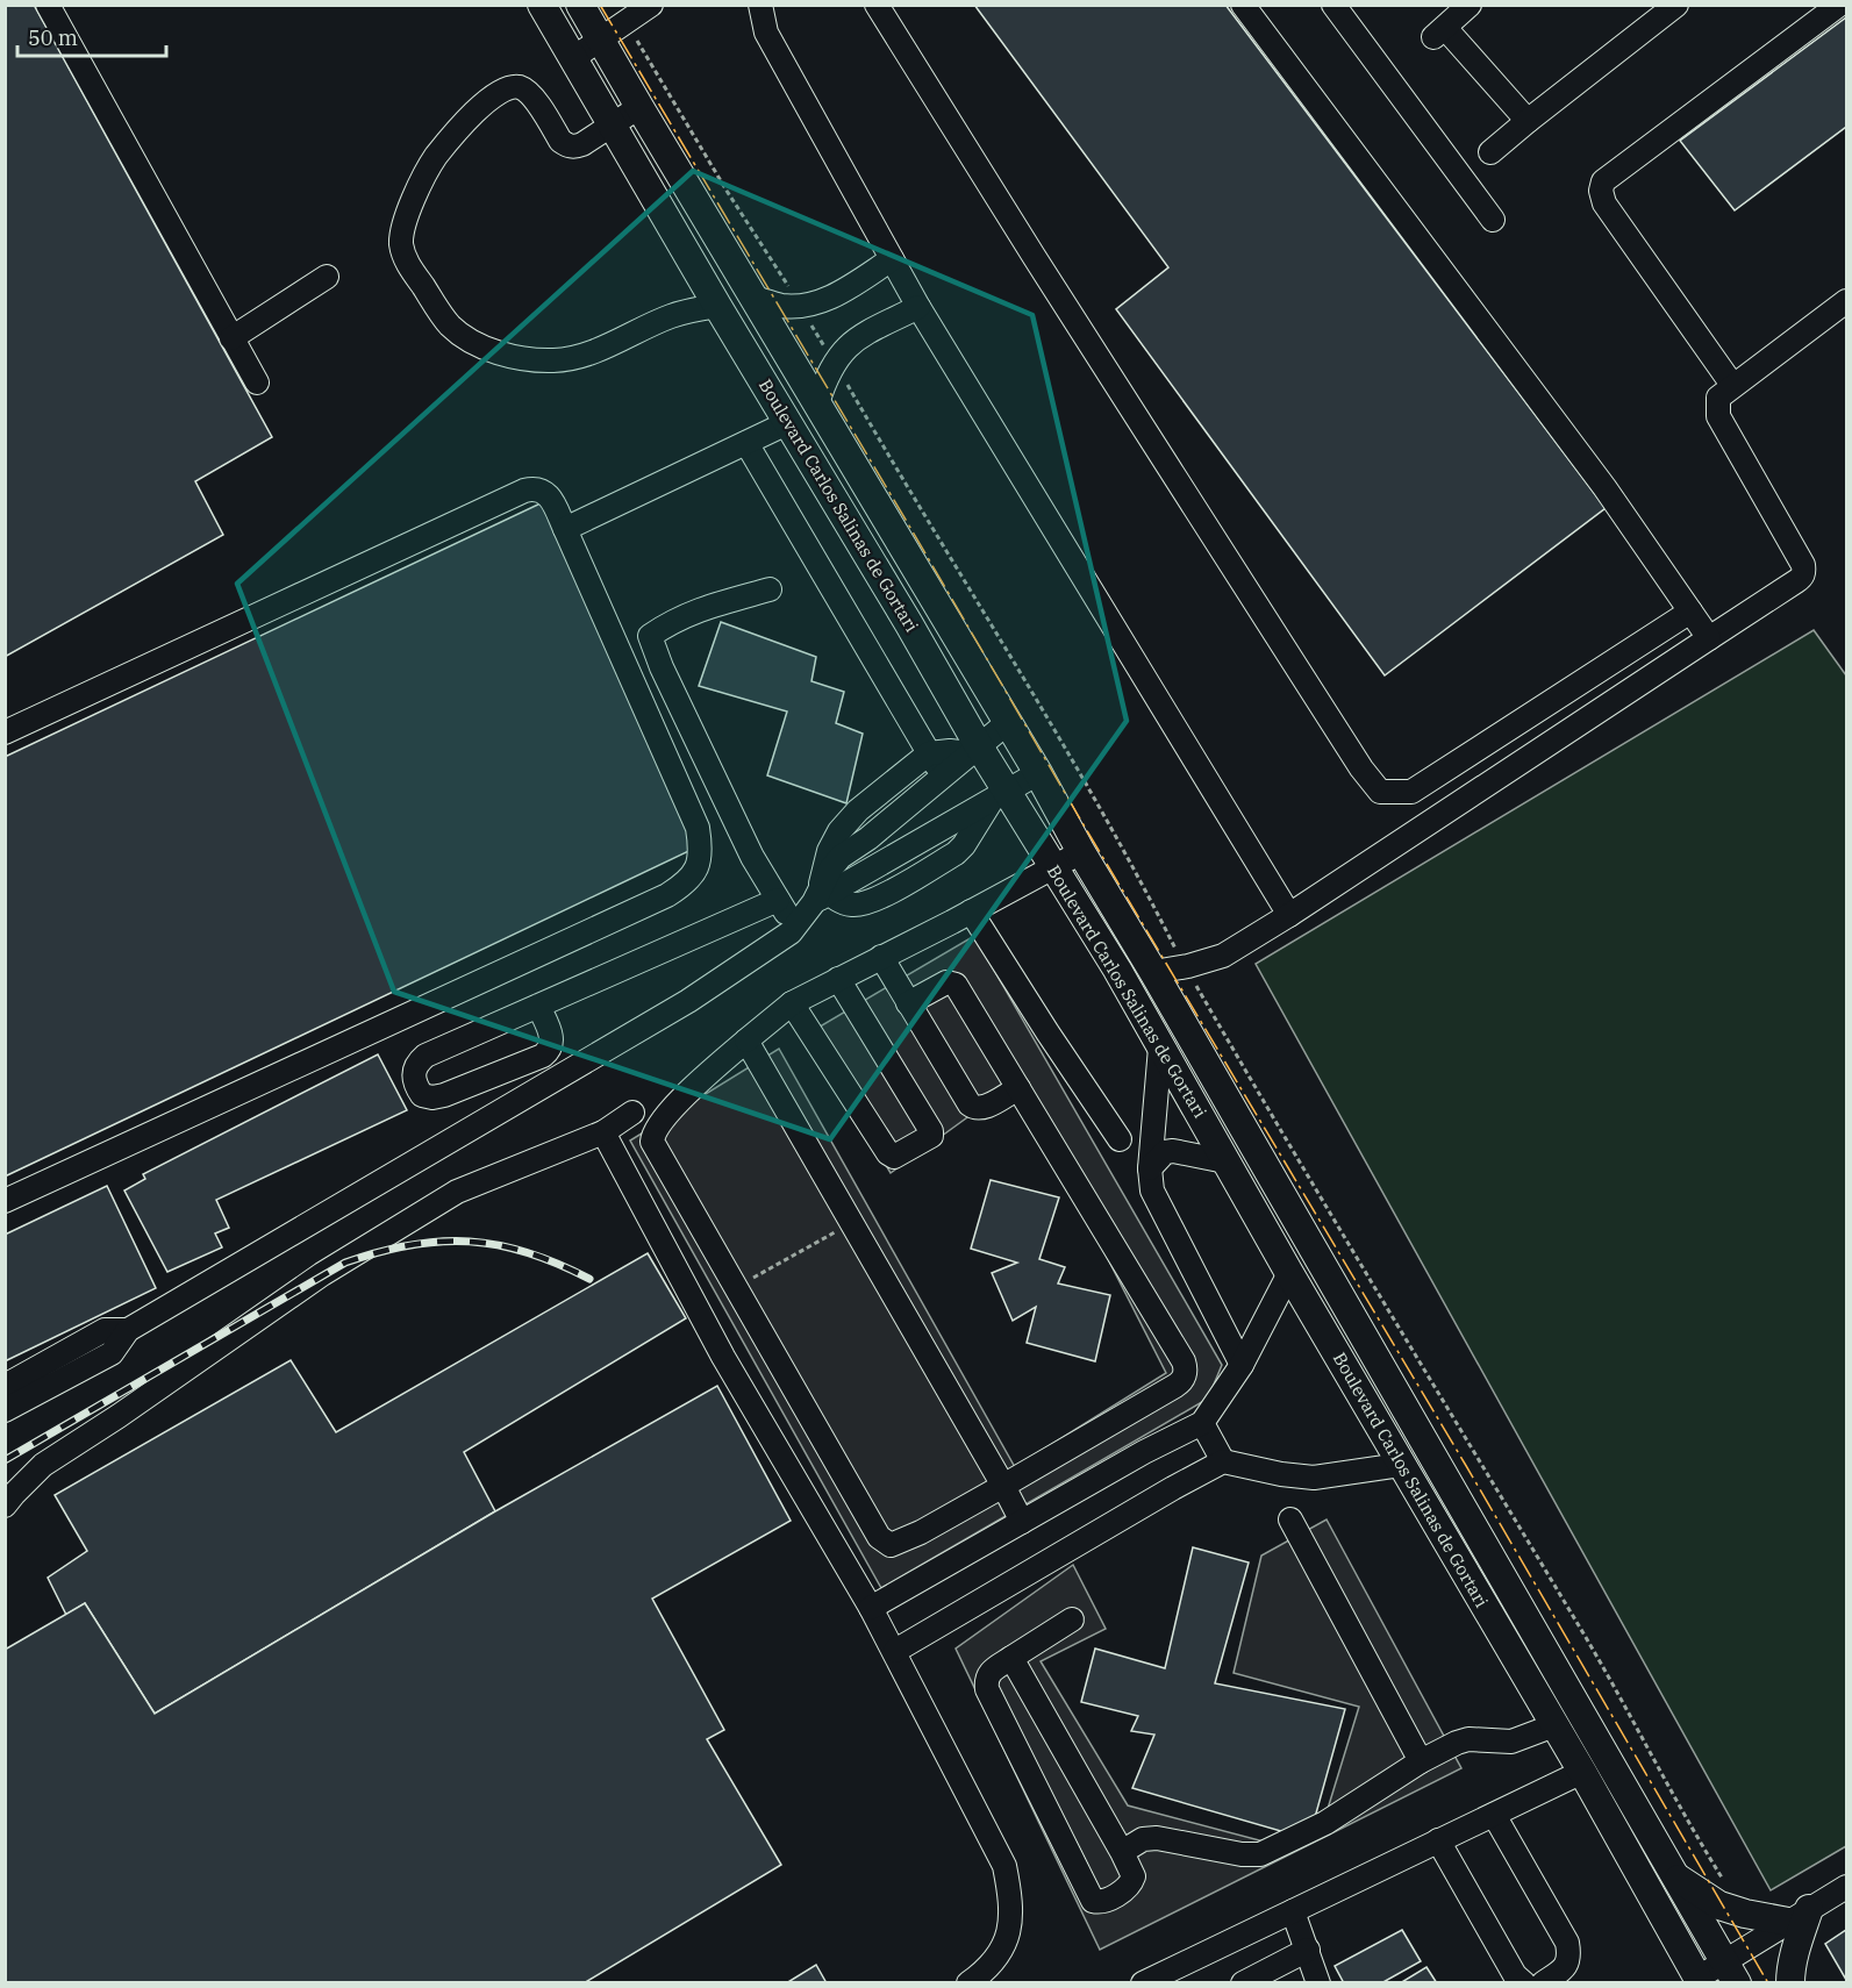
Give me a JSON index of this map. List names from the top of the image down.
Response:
{
  "streets": {
    "main road": ["Boulevard Carlos Salinas de Gortari"]
  },
  "scale_bar": "50 m"
}
